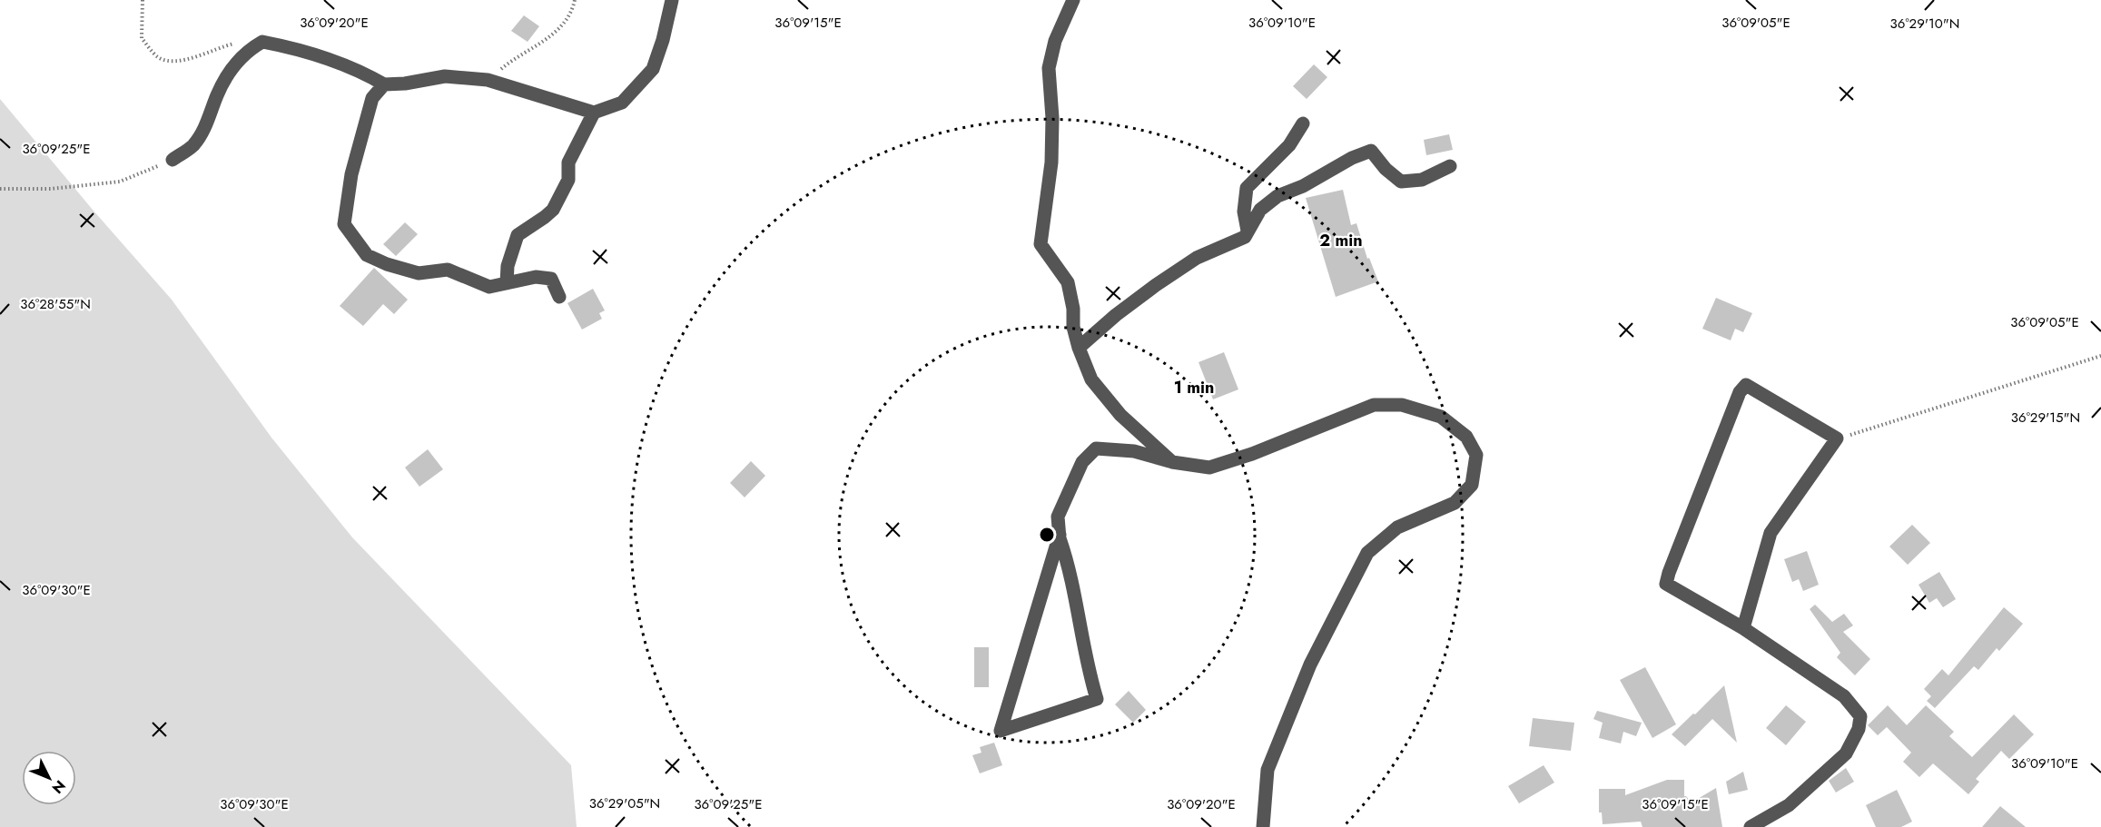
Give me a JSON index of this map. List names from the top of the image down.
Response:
{
  "north": "bottom right",
  "coordinates": [
    "36°09'20\"E",
    "36°09'10\"E",
    "36°09'05\"E",
    "36°09'15\"E",
    "36°29'10\"N",
    "36°09'25\"E",
    "36°28'55\"N",
    "36°29'15\"N",
    "36°09'30\"E",
    "36°29'05\"N"
  ],
  "rings": ["2 min", "1 min"]
}
